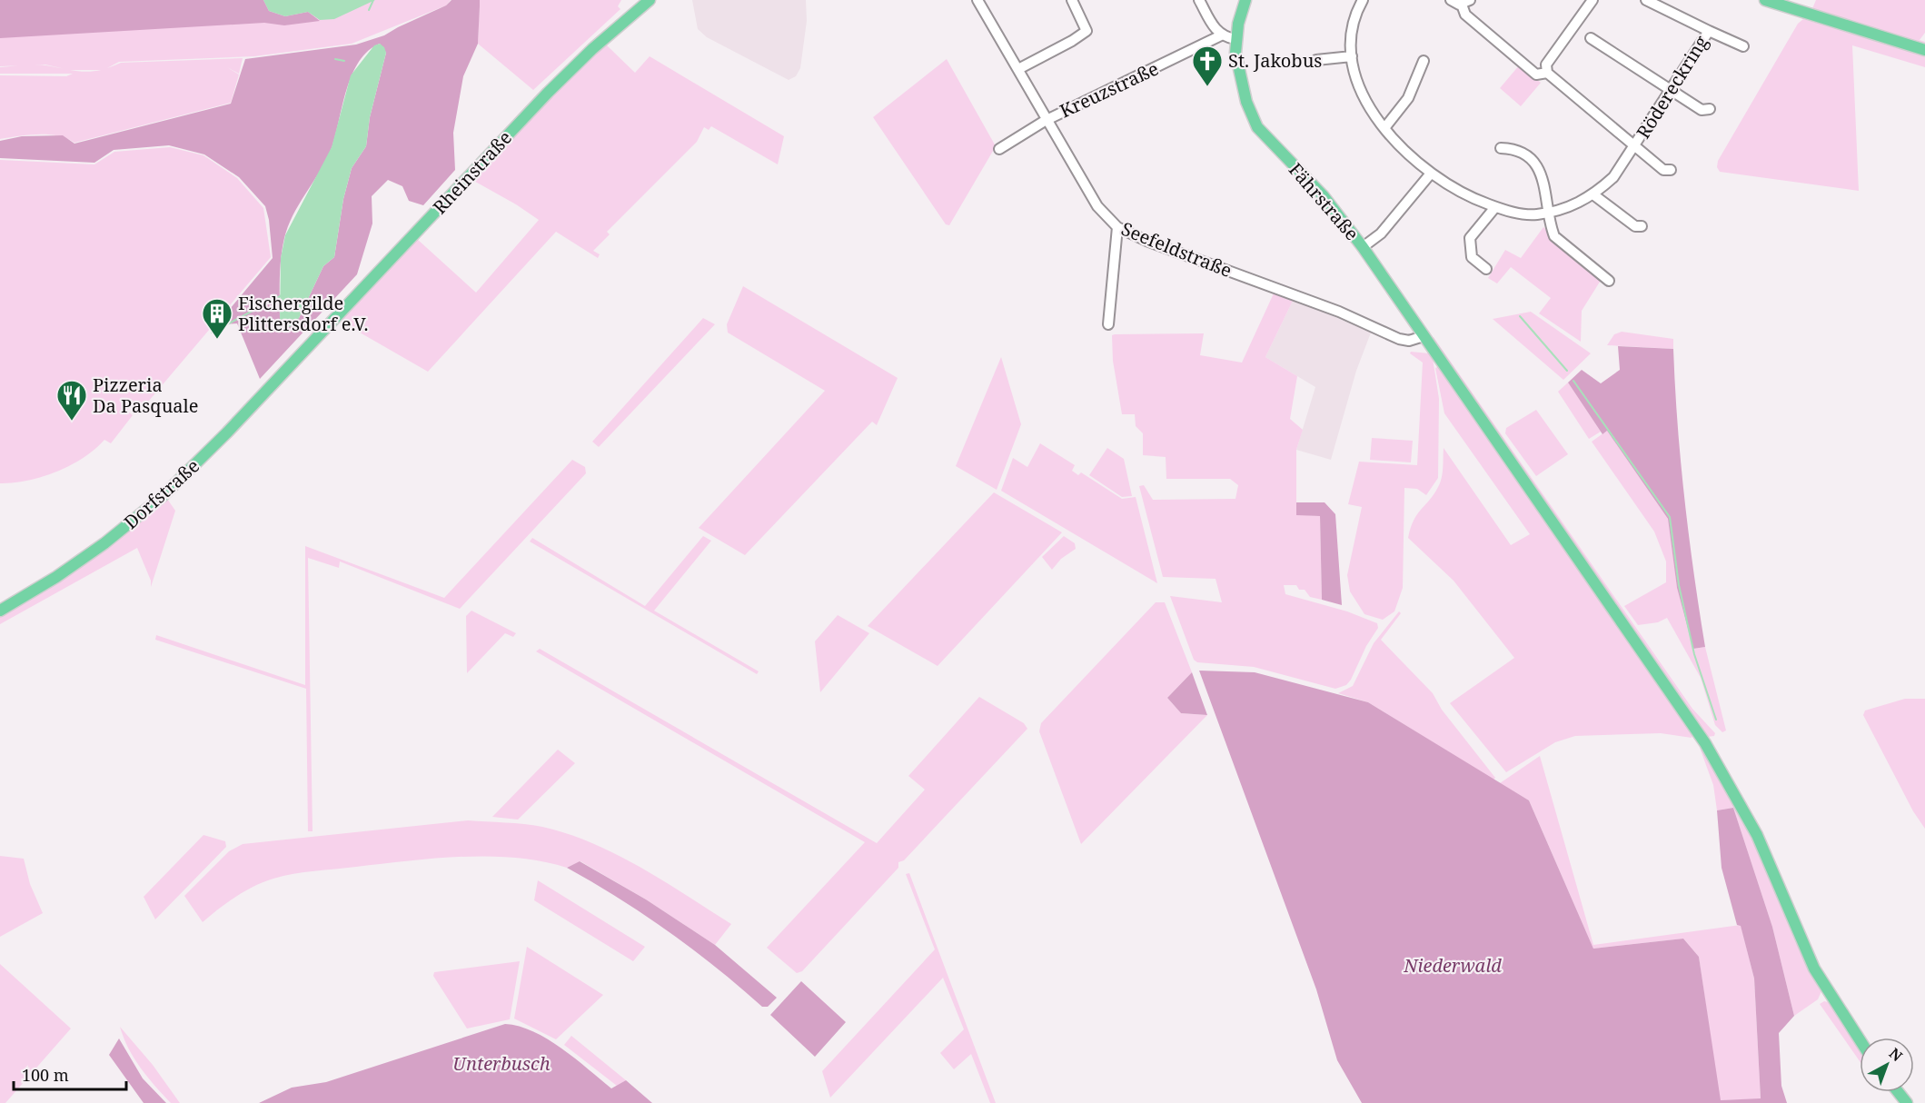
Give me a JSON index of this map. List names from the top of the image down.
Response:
{
  "streets": {
    "main road": ["Rheinstraße", "Fährstraße", "Dorfstraße"],
    "street": ["Rödereckring", "Kreuzstraße", "Seefeldstraße"]
  },
  "crossings": [
    ["Kreuzstraße", "Seefeldstraße"],
    ["Rheinstraße", "Dorfstraße"],
    ["Fährstraße", "Seefeldstraße"]
  ],
  "parks": ["Niederwald", "Unterbusch"],
  "places": {
    "church": ["St. Jakobus"],
    "building": ["Fischergilde Plittersdorf e.V."],
    "restaurant": ["Pizzeria Da Pasquale"]
  },
  "scale_bar": "100 m",
  "north": "top right"
}
